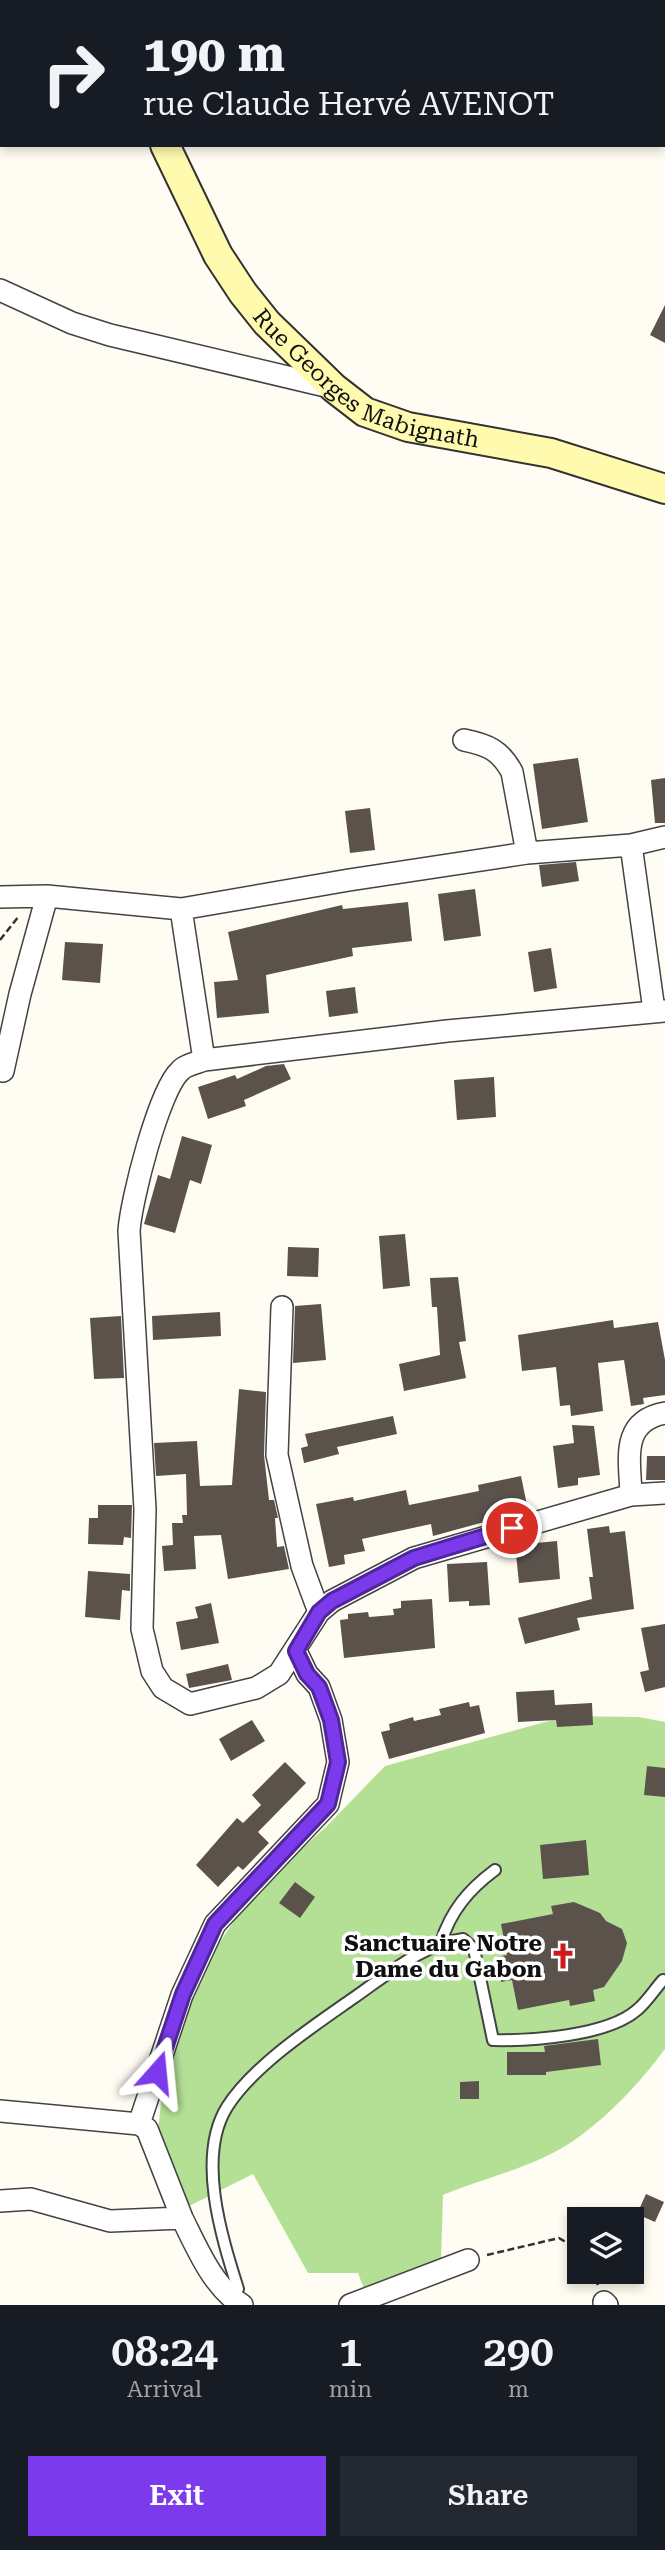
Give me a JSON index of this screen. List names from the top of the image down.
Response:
{
  "streets": {
    "main road": ["Rue Georges Mabignath"]
  },
  "places": {
    "church": ["Sanctuaire Notre Dame du Gabon"]
  },
  "page": {
    "turn": ["190 m", "rue Claude Hervé AVENOT"],
    "eta": [
      "08:24",
      "Arrival",
      "1",
      "min",
      "290",
      "m"
    ],
    "buttons": ["Exit", "Share"]
  }
}
